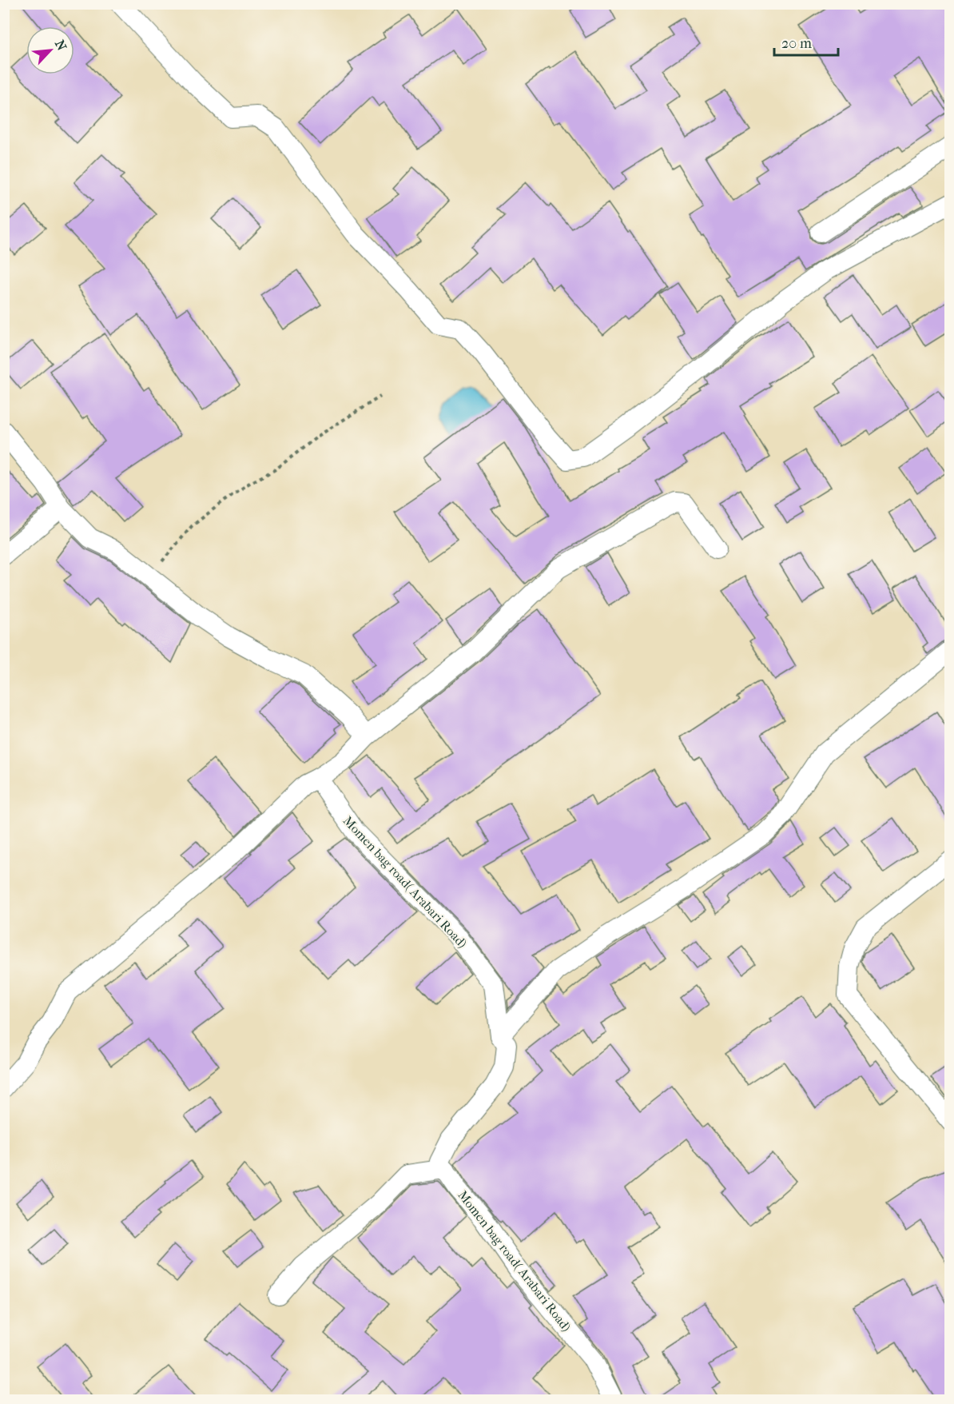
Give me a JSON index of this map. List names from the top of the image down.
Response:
{
  "streets": {
    "street": ["Momen bag road( Arabari Road)"]
  },
  "scale_bar": "20 m",
  "north": "top right"
}
